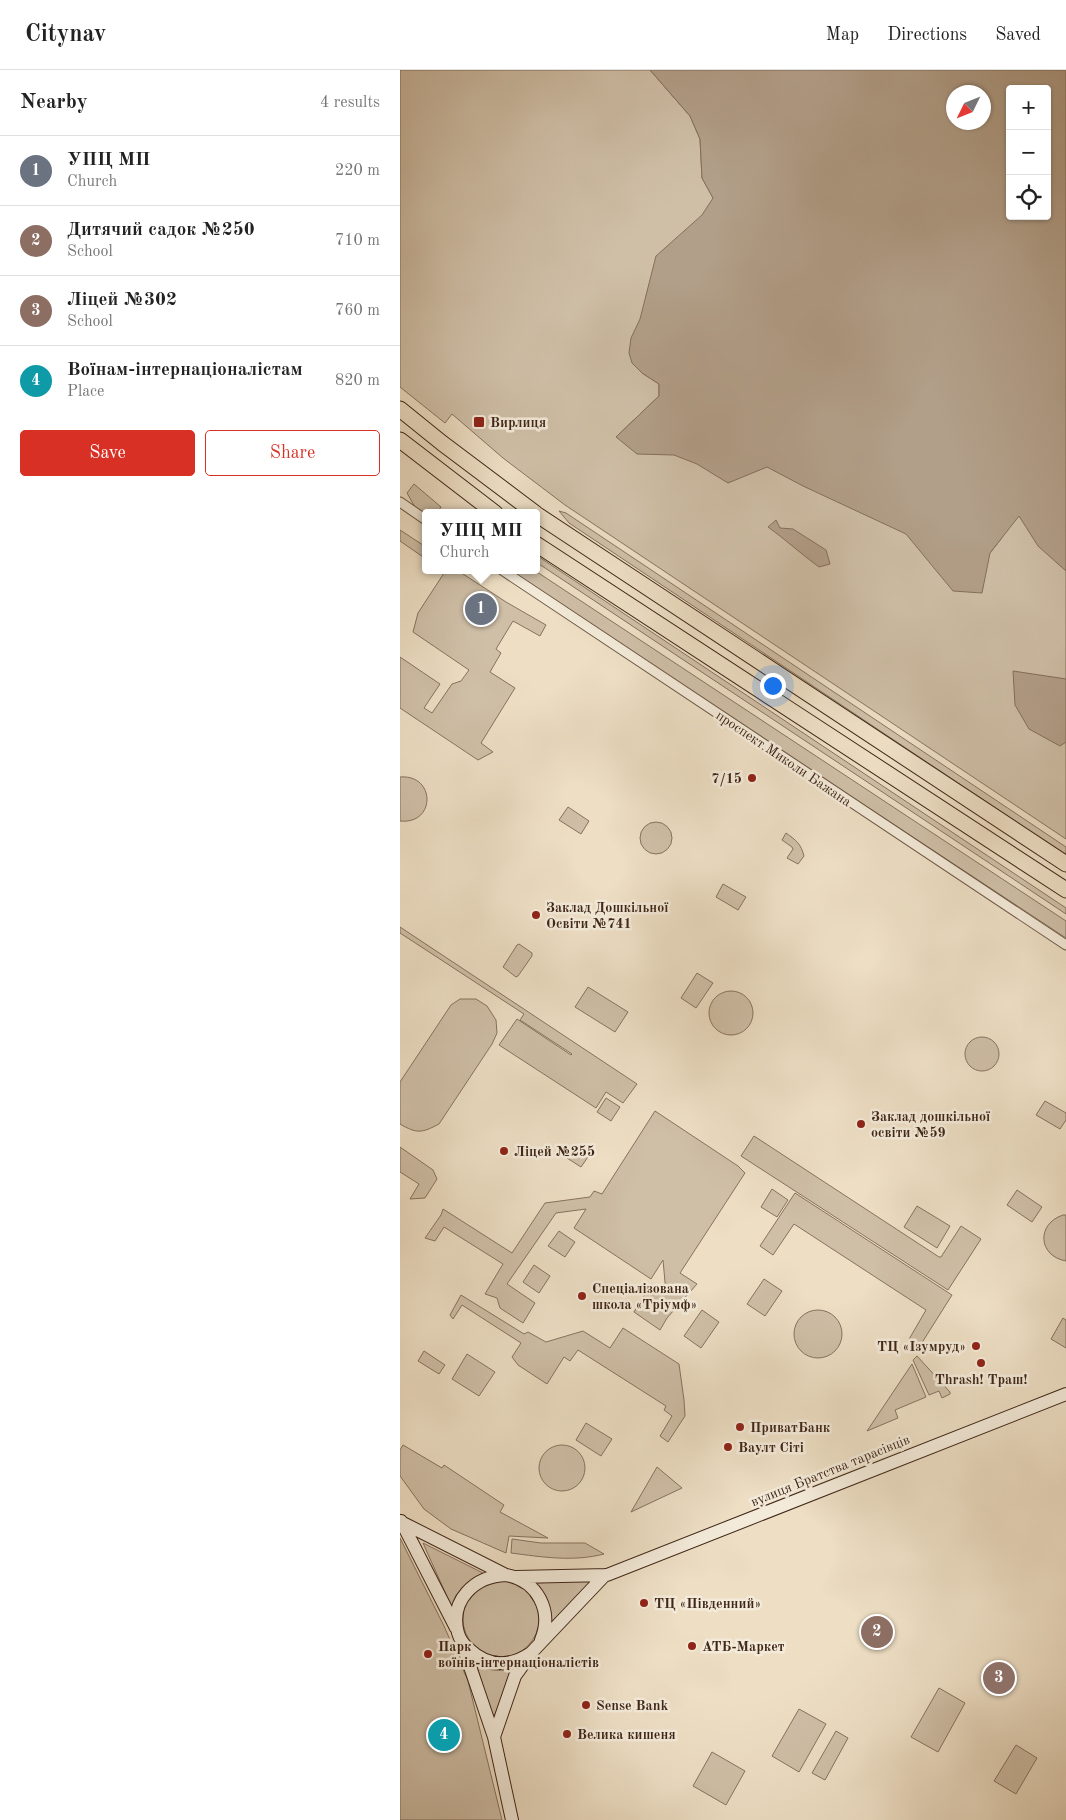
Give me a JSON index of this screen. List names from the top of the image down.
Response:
{
  "streets": {
    "street": ["проспект Миколи Бажана", "вулиця Братства тарасівців"]
  },
  "places": {
    "transit": ["Вирлиця"],
    "other": [
      "7/15",
      "Заклад Дошкільної Освіти №741",
      "Заклад дошкільної освіти №59",
      "Ліцей №255",
      "Спеціалізована школа «Тріумф»",
      "ТЦ «Ізумруд»",
      "Thrash! Траш!",
      "ПриватБанк",
      "Ваулт Сіті",
      "ТЦ «Південний»",
      "АТБ-Маркет",
      "Парк воїнів-інтернаціоналістів",
      "Sense Bank",
      "Велика кишеня"
    ]
  },
  "north": "bottom left",
  "page": {
    "header": "Citynav",
    "nav": ["Map", "Directions", "Saved"],
    "heading": ["Nearby", "4 results"],
    "map_buttons": ["+", "−"],
    "list": [
      {
        "mark": "1",
        "name": "УПЦ МП",
        "note": "Church",
        "value": "220 m"
      },
      {
        "mark": "2",
        "name": "Дитячий садок №250",
        "note": "School",
        "value": "710 m"
      },
      {
        "mark": "3",
        "name": "Ліцей №302",
        "note": "School",
        "value": "760 m"
      },
      {
        "mark": "4",
        "name": "Воїнам-інтернаціоналістам",
        "note": "Place",
        "value": "820 m"
      }
    ],
    "buttons": ["Save", "Share"],
    "popup": ["УПЦ МП", "Church"],
    "pins": [
      "1",
      "2",
      "3",
      "4"
    ]
  }
}
